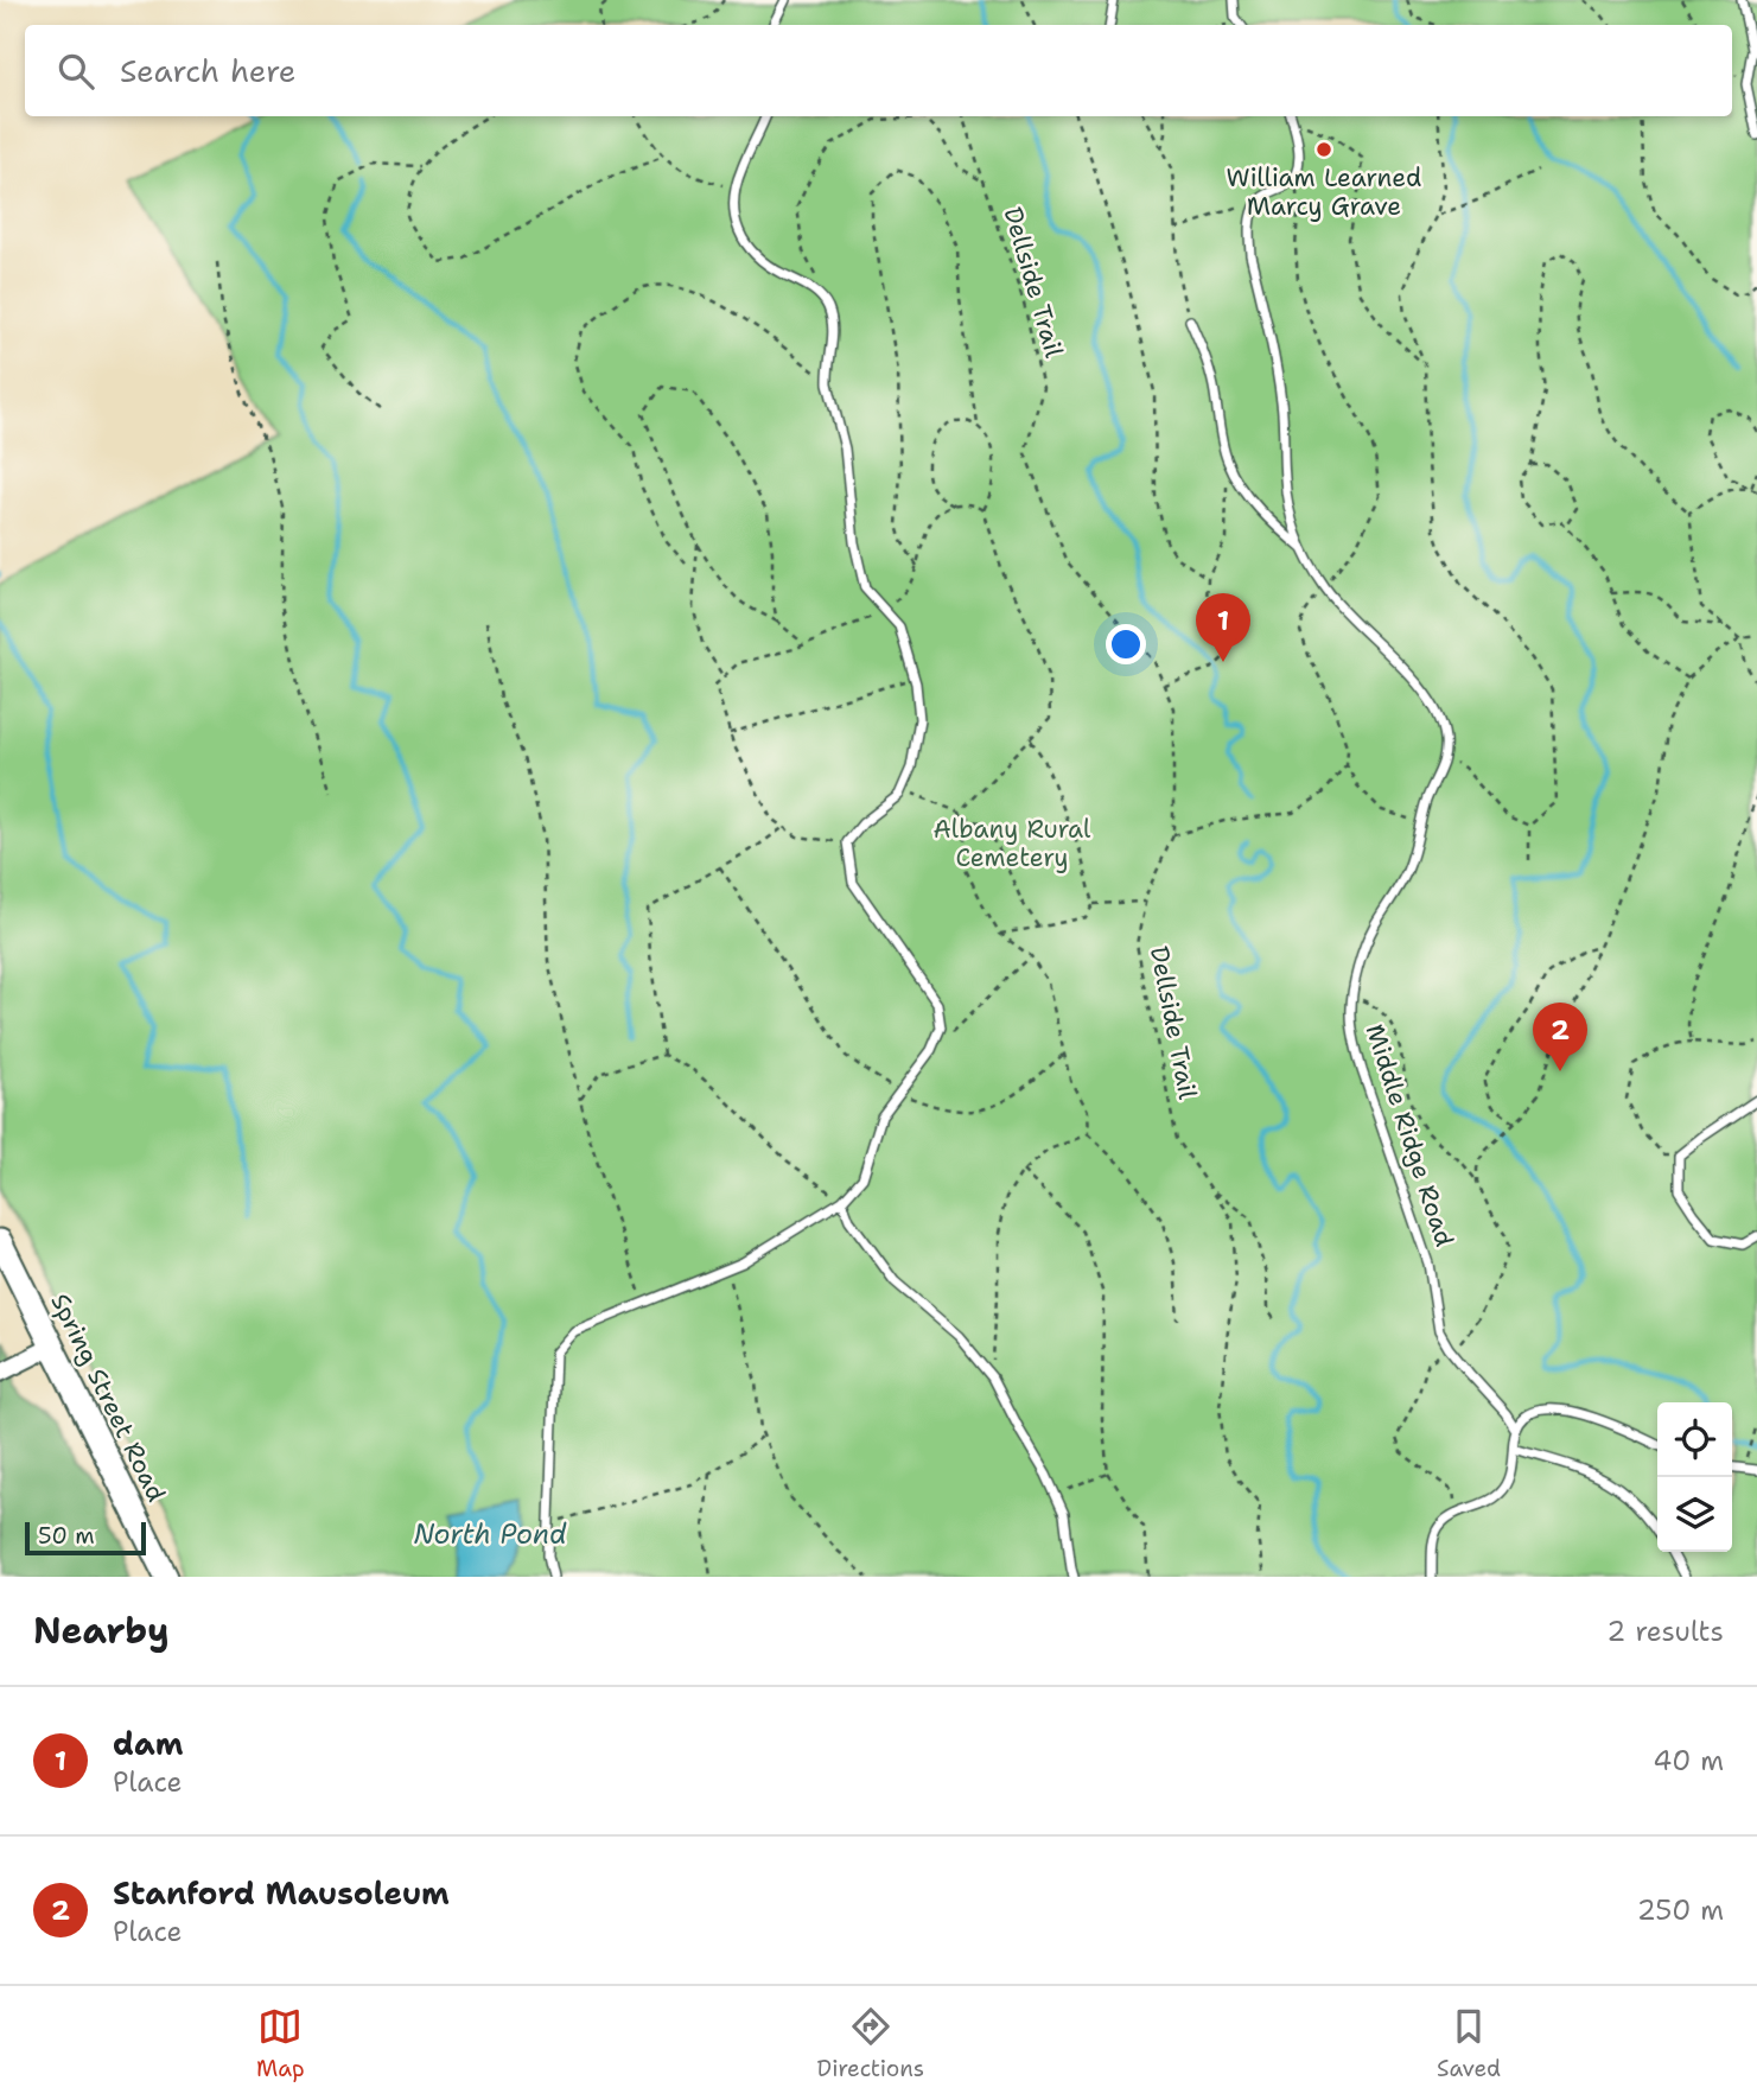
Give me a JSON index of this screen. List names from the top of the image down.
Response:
{
  "streets": {
    "street": ["Spring Street Road"],
    "lane": ["Middle Ridge Road"],
    "path": ["Dellside Trail"]
  },
  "water": ["North Pond"],
  "parks": ["Albany Rural Cemetery"],
  "places": ["William Learned Marcy Grave"],
  "scale_bar": "50 m",
  "page": {
    "search": "Search here",
    "pins": ["1", "2"],
    "scale": "50 m",
    "heading": ["Nearby", "2 results"],
    "list": [
      {
        "mark": "1",
        "name": "dam",
        "note": "Place",
        "value": "40 m"
      },
      {
        "mark": "2",
        "name": "Stanford Mausoleum",
        "note": "Place",
        "value": "250 m"
      }
    ],
    "nav": ["Map", "Directions", "Saved"]
  }
}
